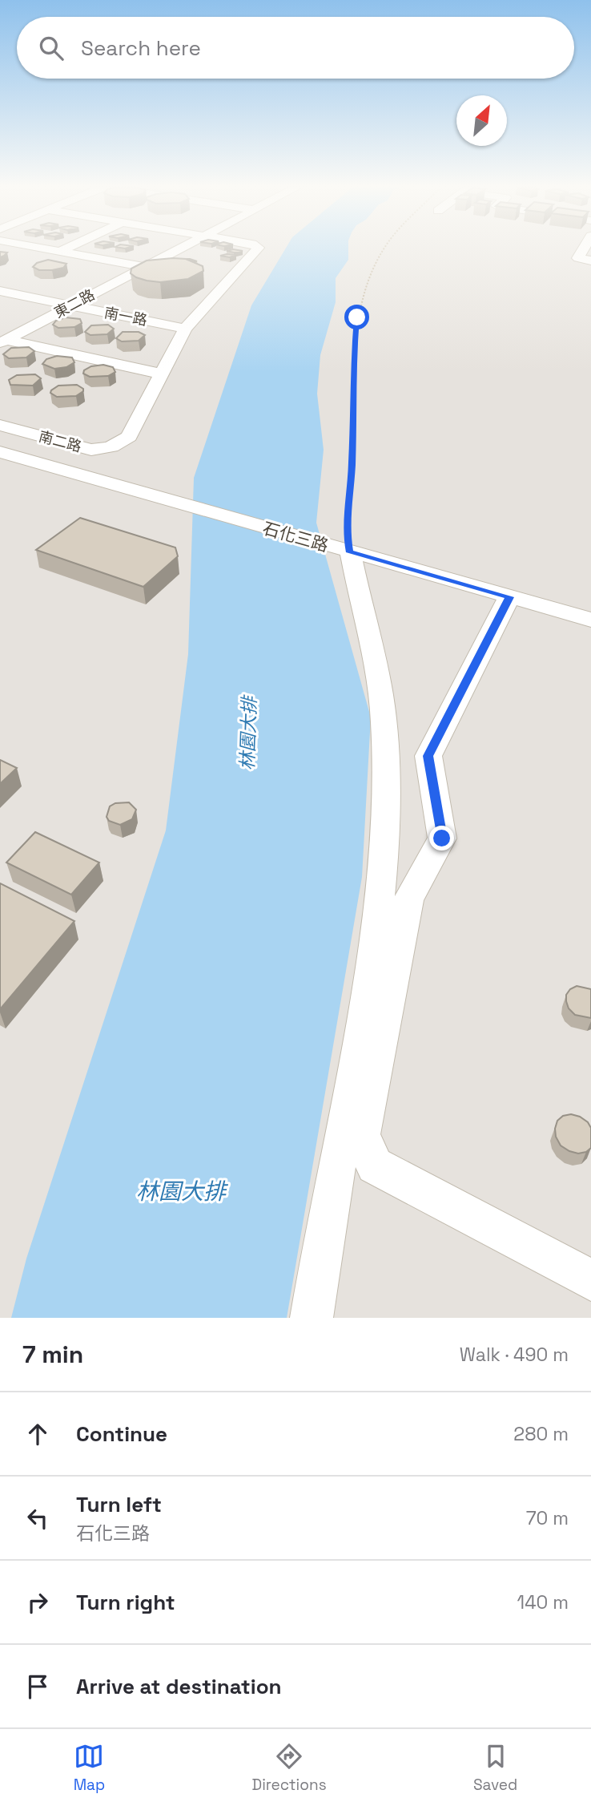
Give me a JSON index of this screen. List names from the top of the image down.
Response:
{
  "streets": {
    "street": [
      "東二路",
      "南一路",
      "南二路",
      "石化三路"
    ]
  },
  "crossings": [
    ["東二路", "南一路"]
  ],
  "water": ["林園大排"],
  "north": "top right",
  "page": {
    "search": "Search here",
    "heading": ["7 min", "Walk · 490 m"],
    "list": [
      ["Continue", "280 m"],
      ["Turn left", "石化三路", "70 m"],
      ["Turn right", "140 m"],
      "Arrive at destination"
    ],
    "nav": ["Map", "Directions", "Saved"]
  }
}
